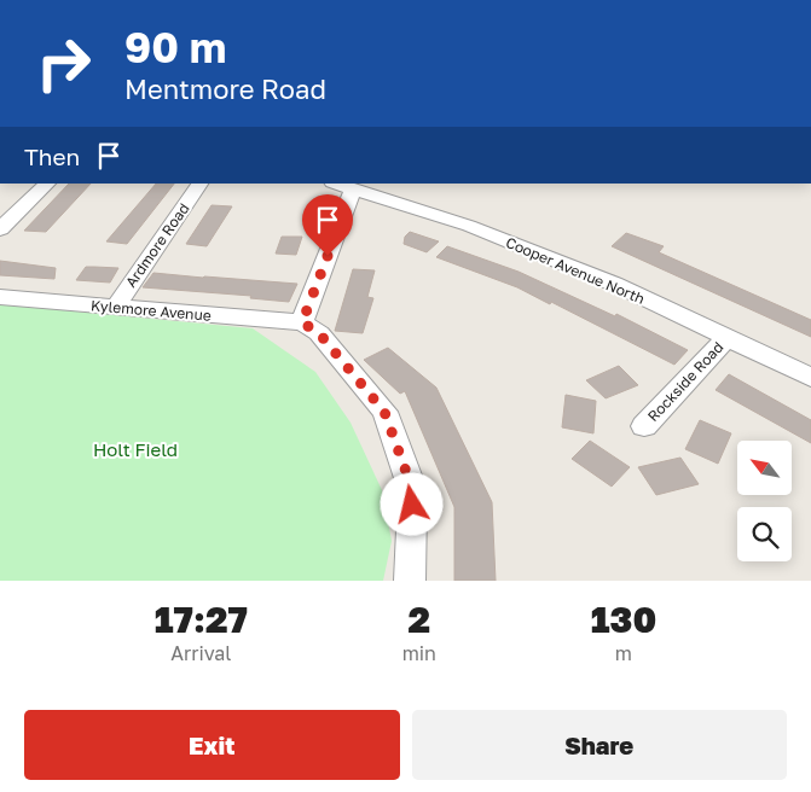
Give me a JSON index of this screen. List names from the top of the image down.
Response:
{
  "streets": {
    "street": [
      "Ardmore Road",
      "Cooper Avenue North",
      "Kylemore Avenue",
      "Rockside Road"
    ]
  },
  "crossings": [
    ["Ardmore Road", "Kylemore Avenue"],
    ["Cooper Avenue North", "Rockside Road"]
  ],
  "parks": ["Holt Field"],
  "north": "top left",
  "page": {
    "turn": ["90 m", "Mentmore Road"],
    "then": "Then",
    "eta": [
      "17:27",
      "Arrival",
      "2",
      "min",
      "130",
      "m"
    ],
    "buttons": ["Exit", "Share"]
  }
}
